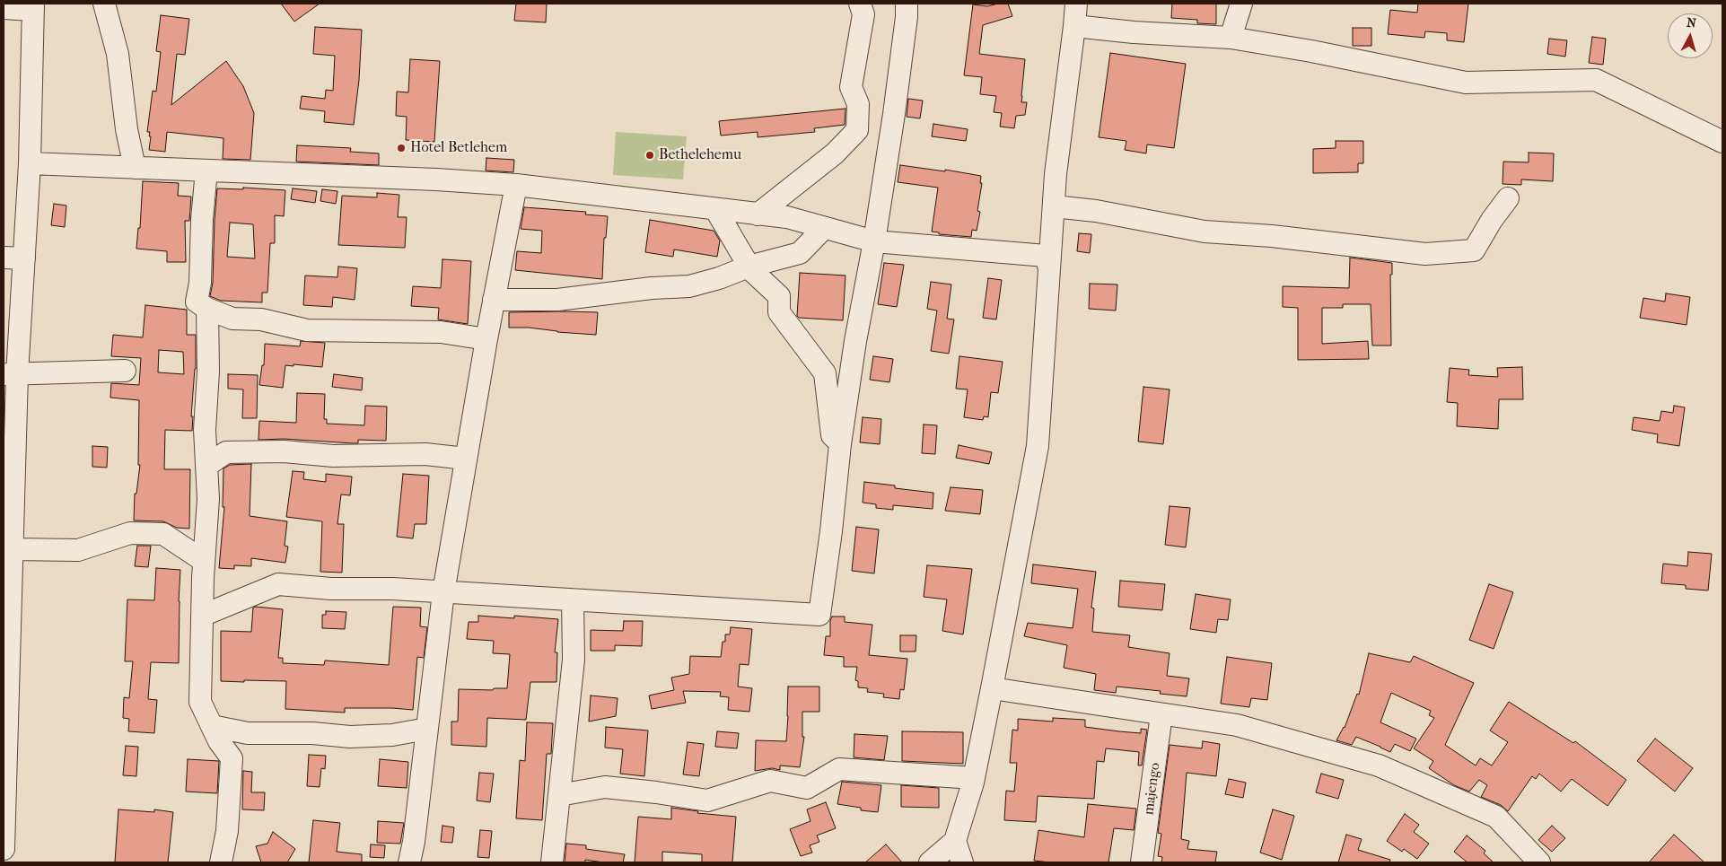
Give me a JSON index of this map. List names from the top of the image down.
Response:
{
  "streets": {
    "street": ["majengo"]
  },
  "places": ["Hotel Betlehem", "Bethelehemu"],
  "north": "top"
}
